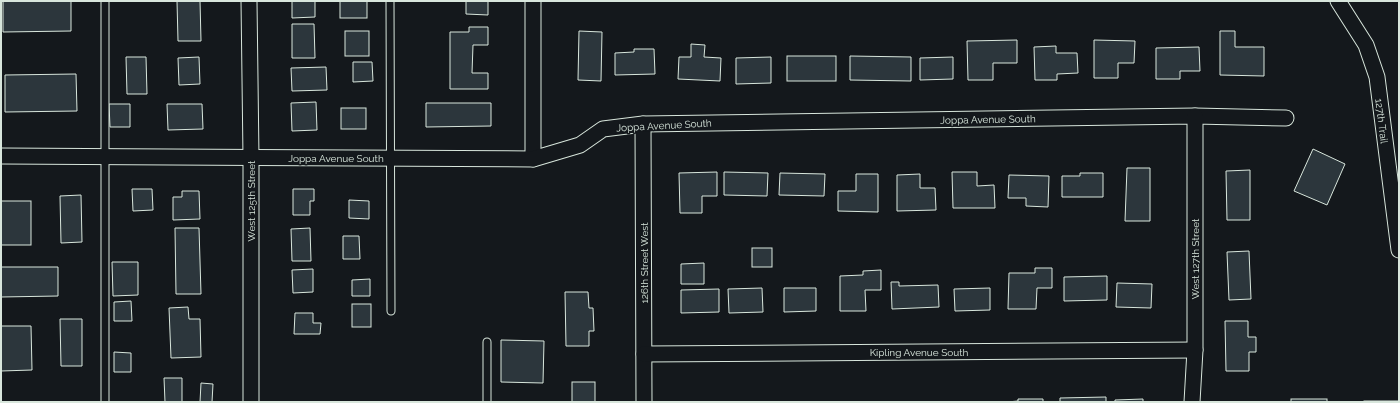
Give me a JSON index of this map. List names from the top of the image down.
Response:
{
  "streets": {
    "street": [
      "Joppa Avenue South",
      "127th Trail",
      "West 125th Street",
      "West 127th Street",
      "126th Street West",
      "Kipling Avenue South"
    ]
  },
  "crossings": [
    ["Joppa Avenue South", "West 125th Street"],
    ["Joppa Avenue South", "West 127th Street"],
    ["Joppa Avenue South", "126th Street West"],
    ["West 127th Street", "Kipling Avenue South"],
    ["126th Street West", "Kipling Avenue South"]
  ]
}
